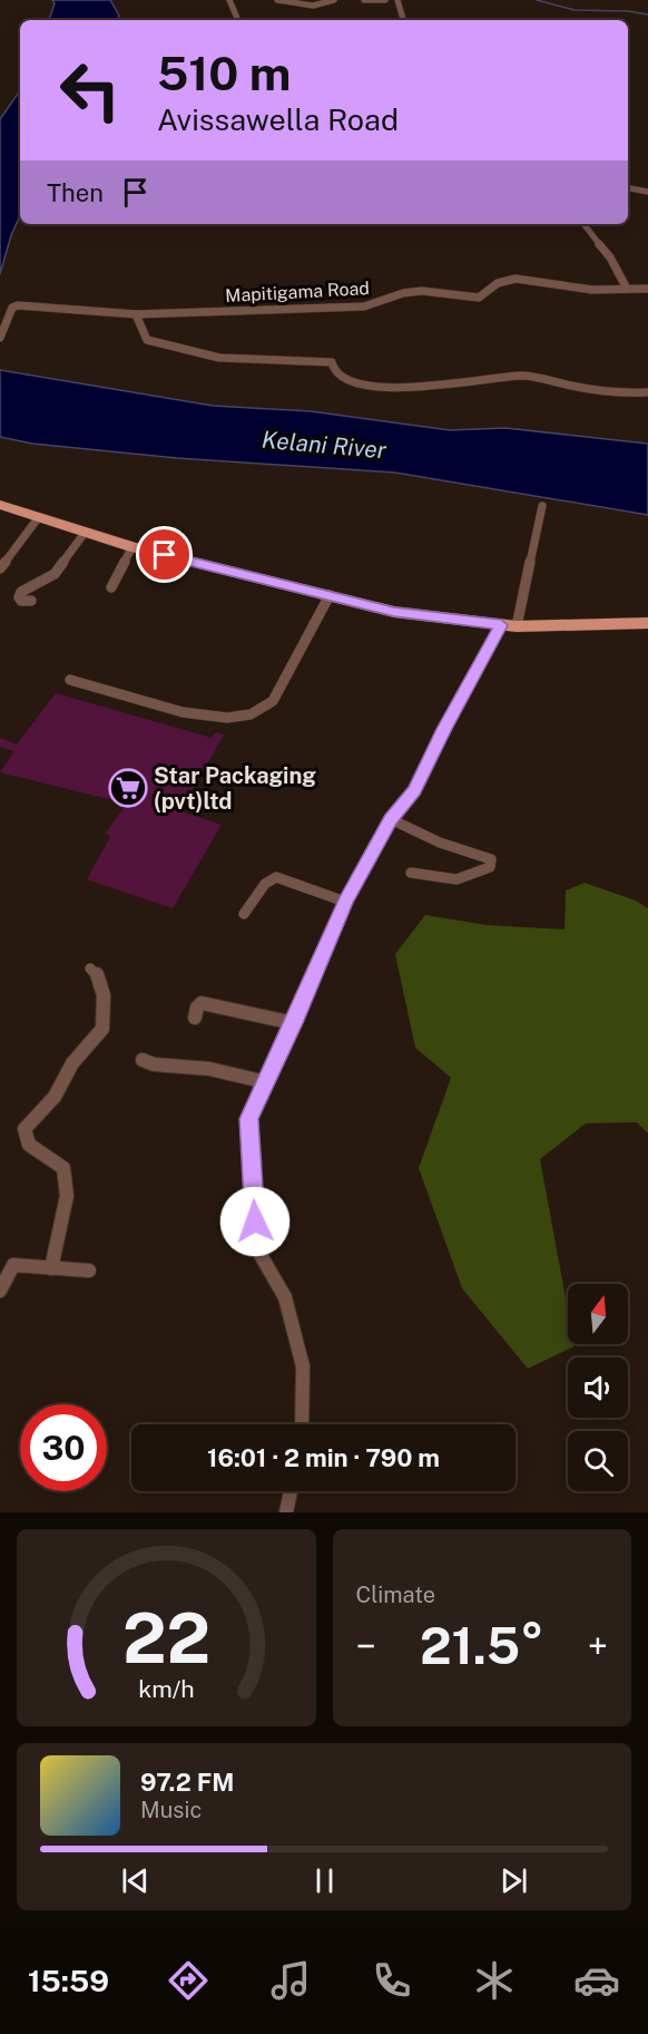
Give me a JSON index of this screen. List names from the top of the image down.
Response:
{
  "streets": {
    "street": ["Mapitigama Road"]
  },
  "water": ["Kelani River"],
  "places": {
    "supermarket": ["Star Packaging (pvt)ltd"]
  },
  "north": "top",
  "page": {
    "turn": ["510 m", "Avissawella Road"],
    "then": "Then",
    "limit": "30",
    "trip": "16:01 · 2 min · 790 m",
    "tile": "Climate",
    "heat": ["−", "21.5°", "+"],
    "song": ["97.2 FM", "Music"],
    "tabs": "15:59",
    "gauge": ["22", "km/h"]
  }
}
